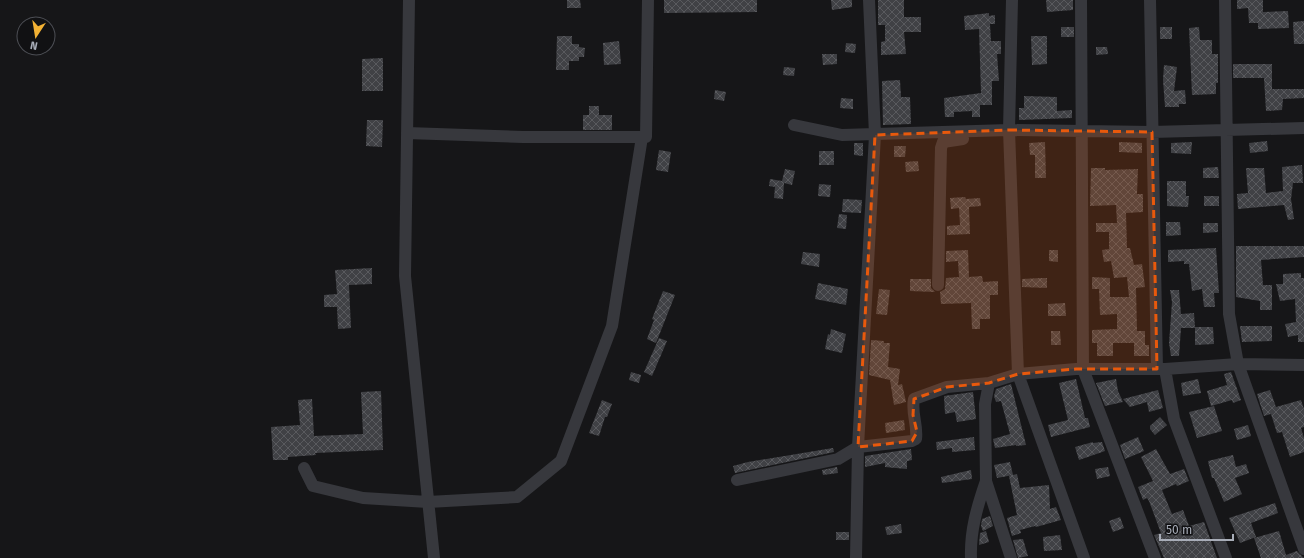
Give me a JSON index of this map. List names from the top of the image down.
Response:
{
  "scale_bar": "50 m",
  "north": "bottom"
}
